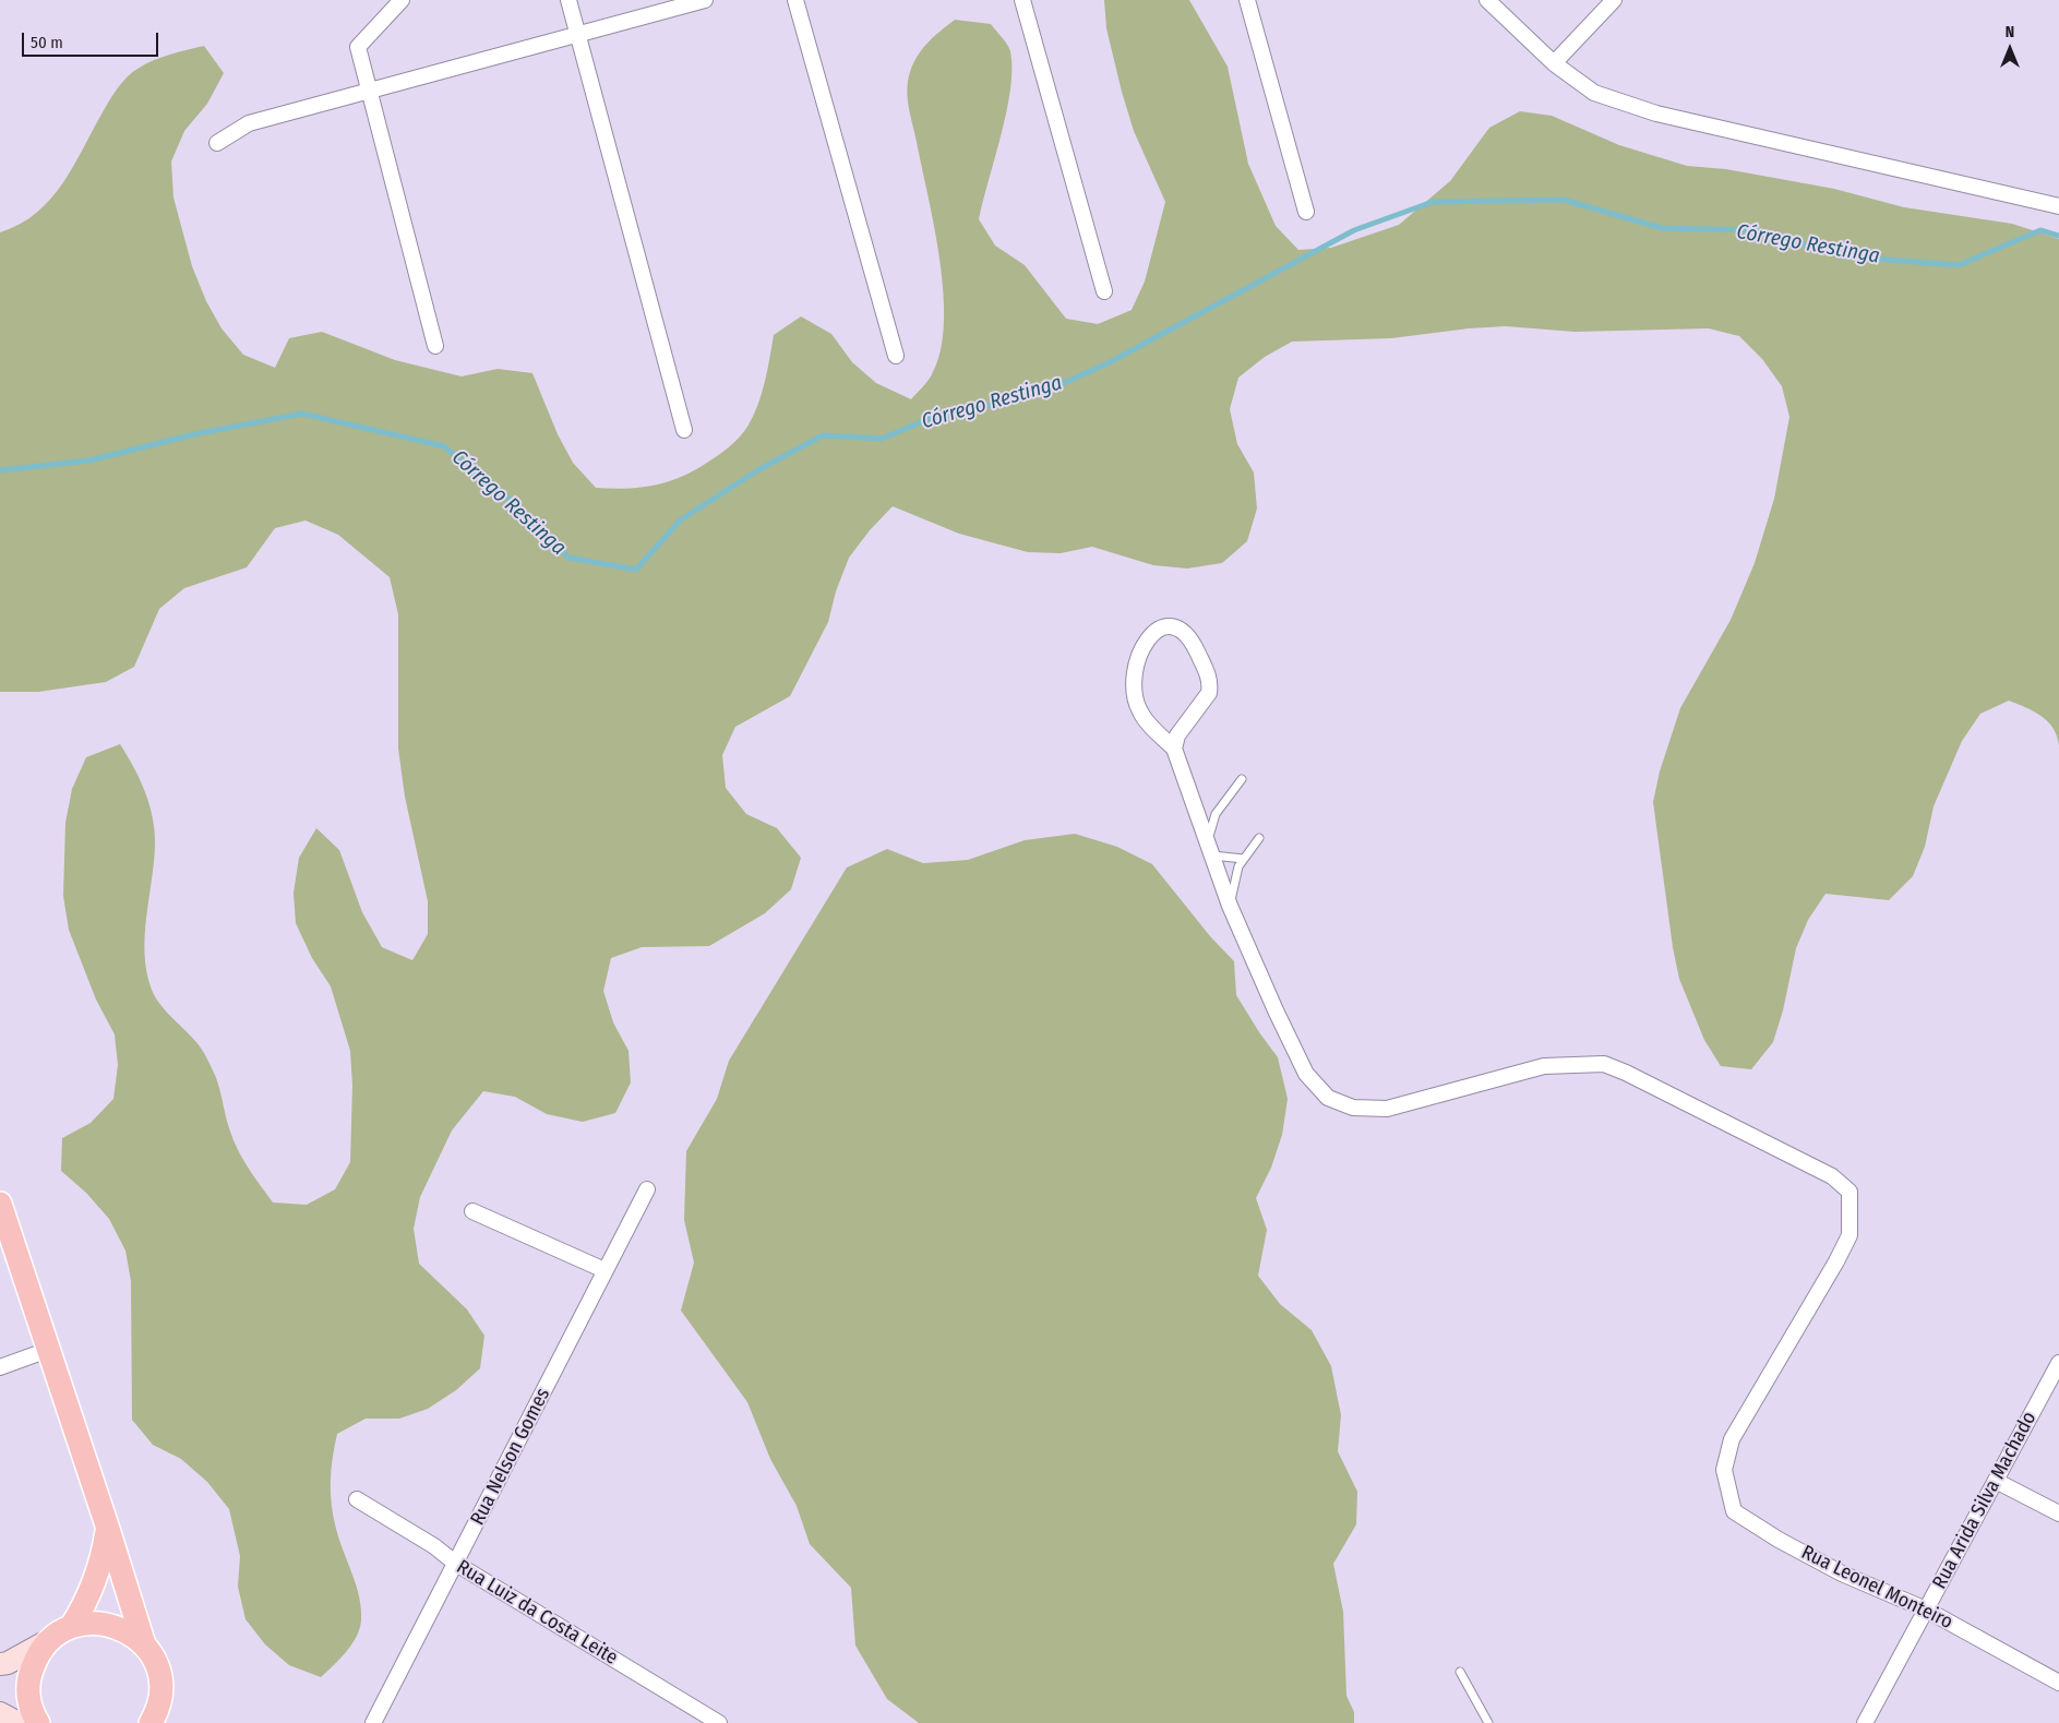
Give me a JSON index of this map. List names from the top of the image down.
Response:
{
  "streets": {
    "street": [
      "Rua Nelson Gomes",
      "Rua Arida Silva Machado",
      "Rua Leonel Monteiro",
      "Rua Luiz da Costa Leite"
    ]
  },
  "crossings": [
    ["Rua Nelson Gomes", "Rua Luiz da Costa Leite"],
    ["Rua Arida Silva Machado", "Rua Leonel Monteiro"]
  ],
  "water": ["Córrego Restinga"],
  "scale_bar": "50 m",
  "north": "top"
}
